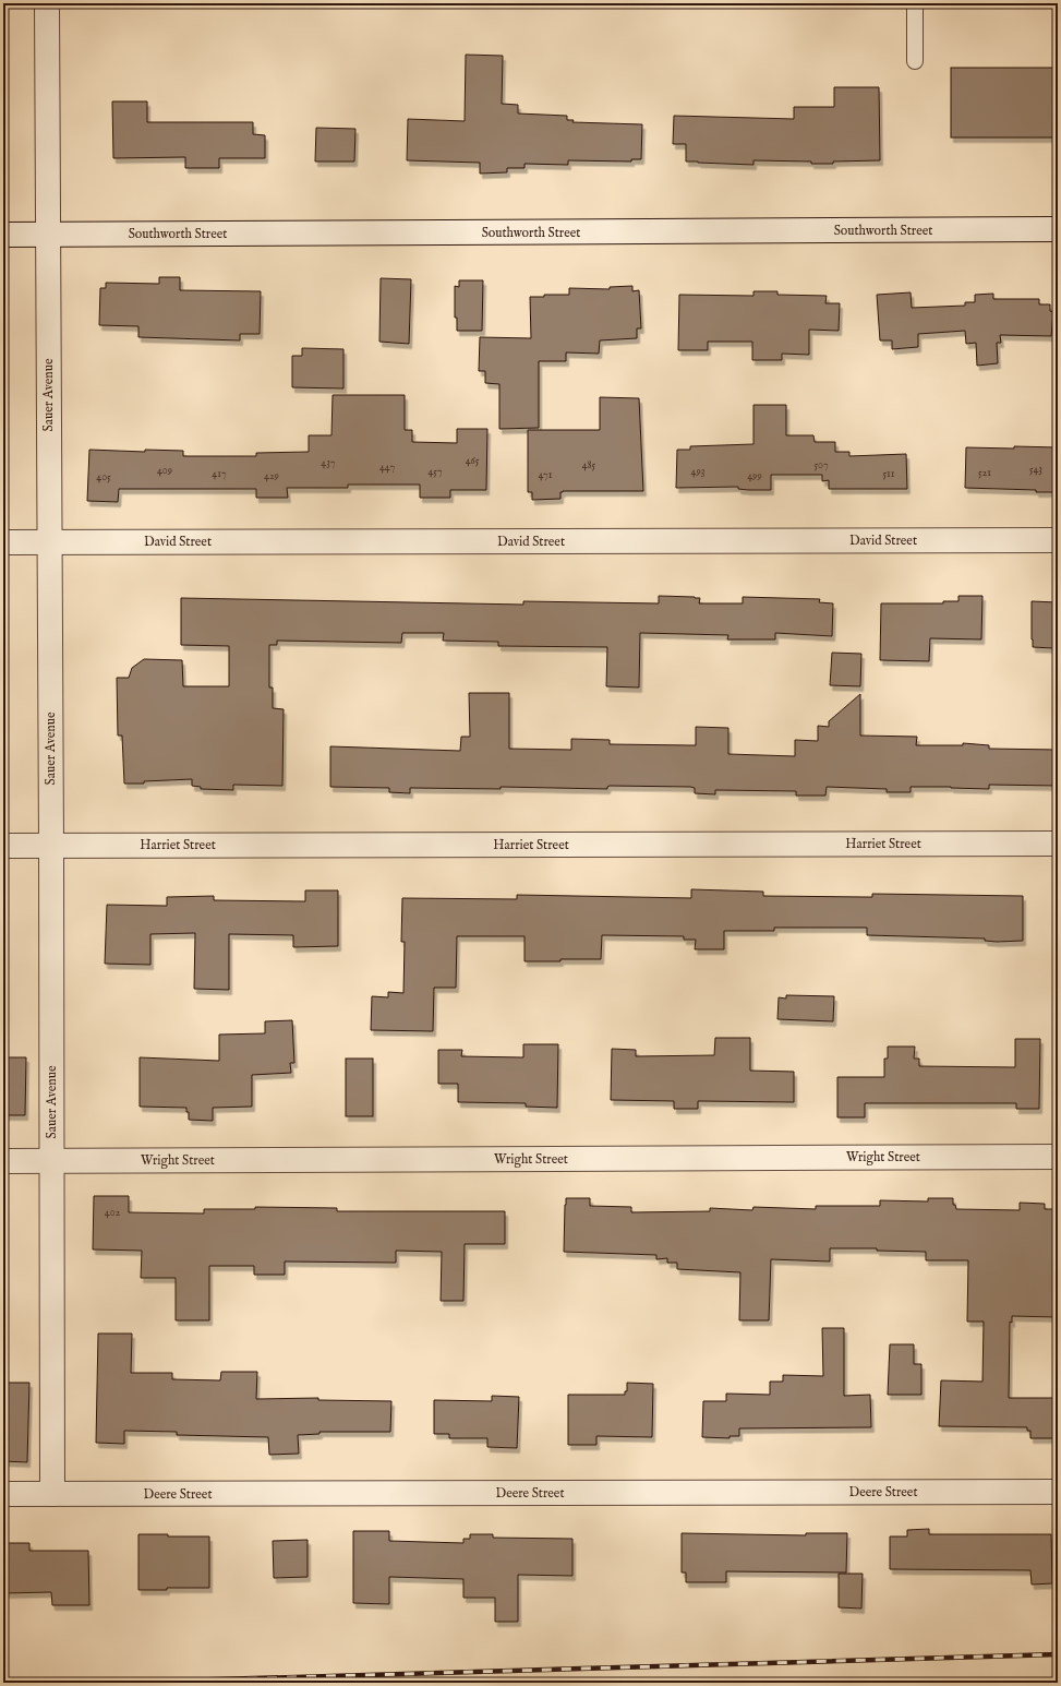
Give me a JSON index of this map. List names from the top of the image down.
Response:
{
  "streets": {
    "street": [
      "Southworth Street",
      "Sauer Avenue",
      "David Street",
      "Harriet Street",
      "Wright Street",
      "Deere Street"
    ]
  },
  "crossings": [
    ["Southworth Street", "Sauer Avenue"],
    ["Sauer Avenue", "David Street"],
    ["Sauer Avenue", "Harriet Street"],
    ["Sauer Avenue", "Wright Street"],
    ["Sauer Avenue", "Deere Street"]
  ],
  "house_numbers": [
    "465",
    "437",
    "485",
    "507",
    "447",
    "543",
    "409",
    "457",
    "493",
    "521",
    "417",
    "511",
    "471",
    "429",
    "499",
    "405",
    "402"
  ]
}
